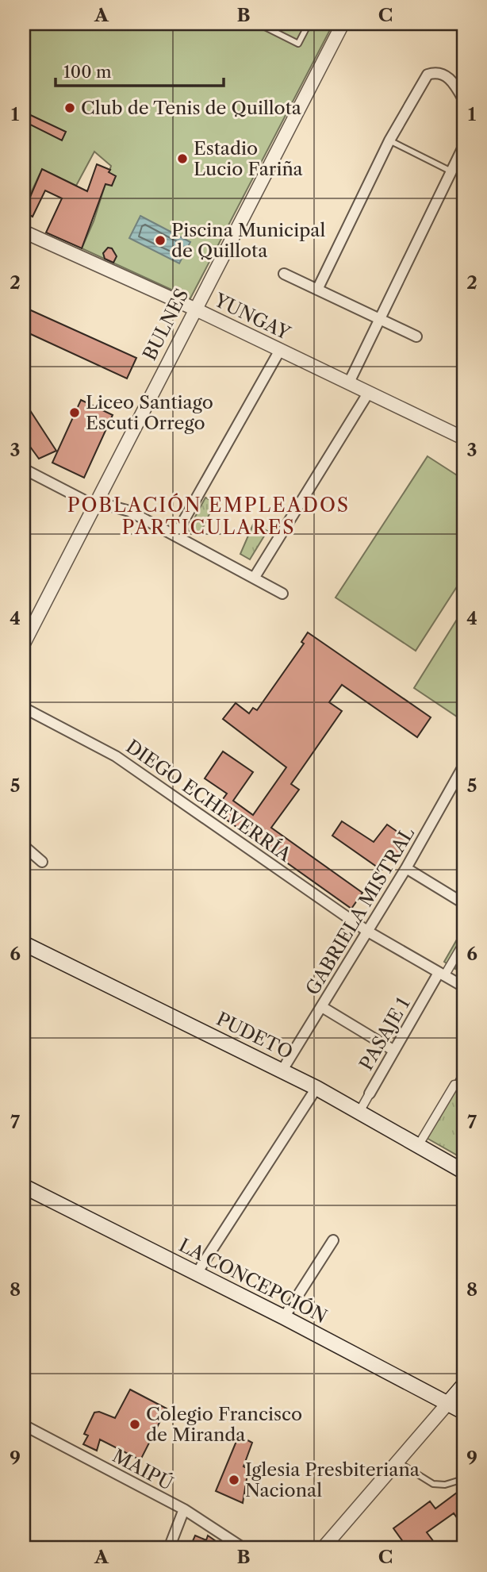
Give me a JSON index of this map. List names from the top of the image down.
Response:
{
  "streets": {
    "main road": ["PUDETO", "LA CONCEPCIÓN"],
    "street": [
      "YUNGAY",
      "BULNES",
      "DIEGO ECHEVERRÍA",
      "GABRIELA MISTRAL",
      "PASAJE 1",
      "MAIPÚ"
    ]
  },
  "crossings": [
    ["YUNGAY", "BULNES"],
    ["DIEGO ECHEVERRÍA", "GABRIELA MISTRAL"],
    ["DIEGO ECHEVERRÍA", "PASAJE 1"],
    ["GABRIELA MISTRAL", "PUDETO"],
    ["PASAJE 1", "PUDETO"]
  ],
  "districts": ["POBLACIÓN EMPLEADOS PARTICULARES"],
  "places": [
    "Club de Tenis de Quillota",
    "Estadio Lucio Fariña",
    "Piscina Municipal de Quillota",
    "Liceo Santiago Escuti Orrego",
    "Colegio Francisco de Miranda",
    "Iglesia Presbiteriana Nacional"
  ],
  "scale_bar": "100 m",
  "grid": {
    "columns": ["A", "B", "C"],
    "rows": [
      "1",
      "2",
      "3",
      "4",
      "5",
      "6",
      "7",
      "8",
      "9"
    ]
  }
}
